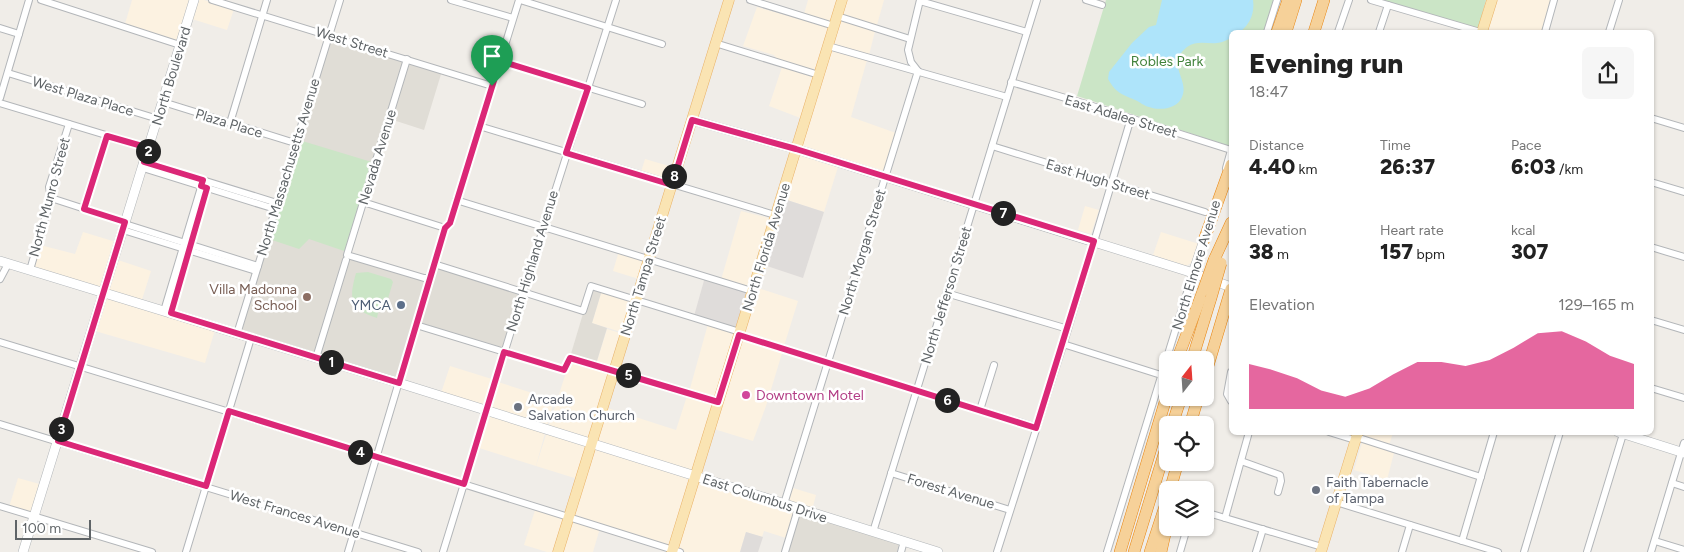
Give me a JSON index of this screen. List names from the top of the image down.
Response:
{
  "streets": {
    "main road": ["North Florida Avenue", "North Tampa Street"],
    "street": [
      "West Street",
      "North Boulevard",
      "West Plaza Place",
      "East Adalee Street",
      "Plaza Place",
      "Nevada Avenue",
      "North Massachusetts Avenue",
      "East Hugh Street",
      "North Munro Street",
      "North Morgan Street",
      "North Highland Avenue",
      "North Elmore Avenue",
      "North Jefferson Street",
      "Forest Avenue",
      "East Columbus Drive",
      "West Frances Avenue"
    ]
  },
  "crossings": [
    ["West Street", "Nevada Avenue"],
    ["West Street", "North Massachusetts Avenue"],
    ["North Boulevard", "West Plaza Place"],
    ["North Boulevard", "Plaza Place"],
    ["North Boulevard", "East Columbus Drive"],
    ["North Boulevard", "West Frances Avenue"],
    ["East Adalee Street", "North Jefferson Street"],
    ["Plaza Place", "North Massachusetts Avenue"],
    ["Nevada Avenue", "East Columbus Drive"],
    ["North Massachusetts Avenue", "East Columbus Drive"],
    ["East Hugh Street", "North Jefferson Street"],
    ["North Munro Street", "East Columbus Drive"],
    ["North Florida Avenue", "East Columbus Drive"],
    ["North Morgan Street", "East Columbus Drive"],
    ["North Highland Avenue", "East Columbus Drive"],
    ["North Tampa Street", "East Columbus Drive"],
    ["North Jefferson Street", "Forest Avenue"],
    ["North Jefferson Street", "East Columbus Drive"]
  ],
  "parks": ["Robles Park"],
  "places": [
    "Villa Madonna School",
    "YMCA",
    "Downtown Motel",
    "Arcade Salvation Church",
    "Faith Tabernacle of Tampa"
  ],
  "scale_bar": "100 m",
  "north": "top",
  "page": {
    "heading": ["Evening run", "18:47"],
    "stats": [
      ["Distance", "4.40 km"],
      ["Time", "26:37"],
      ["Pace", "6:03 /km"],
      ["Elevation", "38 m"],
      ["Heart rate", "157 bpm"],
      ["kcal", "307"]
    ],
    "pins": [
      "2",
      "8",
      "7",
      "1",
      "5",
      "6",
      "3",
      "4"
    ],
    "chart": ["Elevation", "129–165 m"],
    "scale": "100 m"
  }
}
